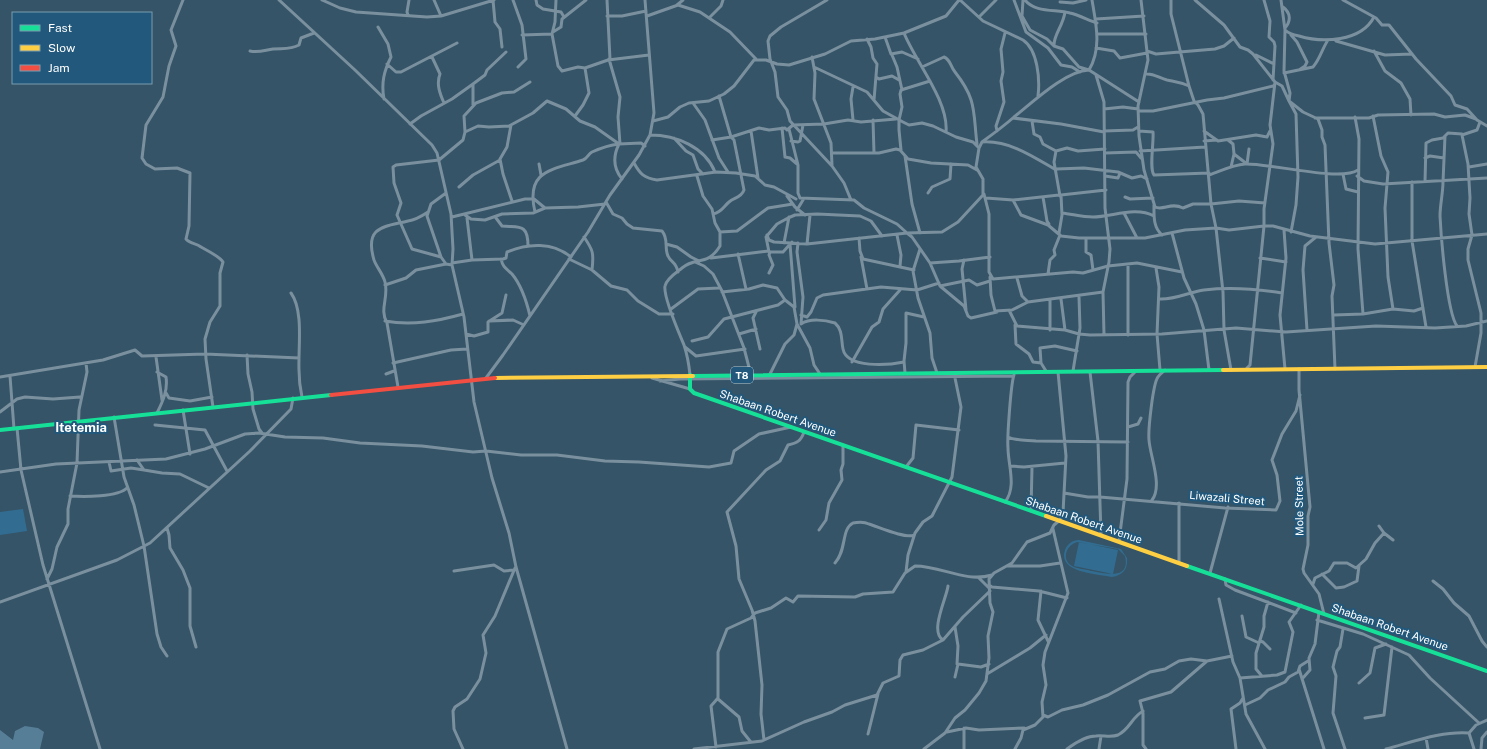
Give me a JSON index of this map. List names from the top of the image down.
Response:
{
  "streets": {
    "main road": ["T8", "Shabaan Robert Avenue"],
    "street": ["Liwazali Street", "Mole Street"]
  },
  "crossings": [
    ["T8", "Mole Street"],
    ["Shabaan Robert Avenue", "Mole Street"],
    ["Liwazali Street", "Mole Street"]
  ],
  "districts": ["Itetemia"],
  "legend": ["Fast", "Slow", "Jam"]
}
